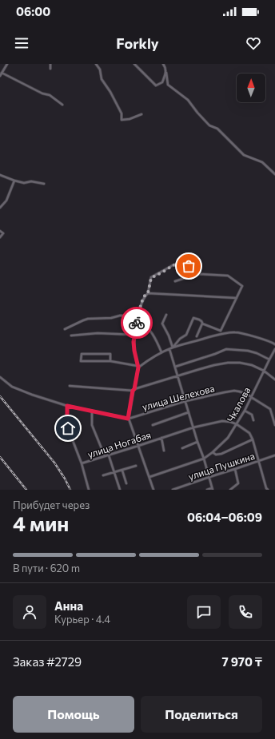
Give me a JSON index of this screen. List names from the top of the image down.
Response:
{
  "streets": {
    "street": [
      "улица Шелехова",
      "Чкалова",
      "улица Ногабая",
      "улица Пушкина"
    ]
  },
  "crossings": [
    ["улица Шелехова", "Чкалова"],
    ["Чкалова", "улица Ногабая"],
    ["улица Ногабая", "улица Пушкина"]
  ],
  "north": "top",
  "page": {
    "status": "06:00",
    "header": "Forkly",
    "heading": ["4 мин", "Прибудет через", "06:04–06:09"],
    "panel": [
      "Анна",
      "Курьер · 4.4",
      "Заказ #2729",
      "7 970 ₸"
    ],
    "bar": "В пути · 620 m",
    "buttons": ["Помощь", "Поделиться"]
  }
}
